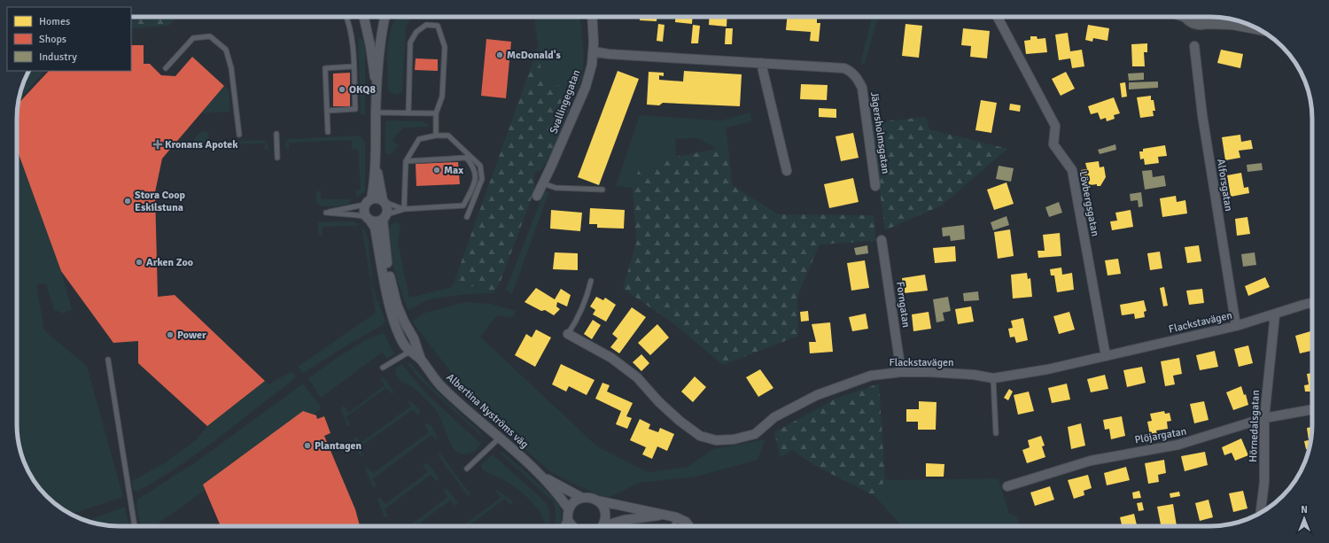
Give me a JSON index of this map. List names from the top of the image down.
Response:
{
  "streets": {
    "street": [
      "Svallingegatan",
      "Jägersholmsgatan",
      "Alforsgatan",
      "Lövbergsgatan",
      "Forngatan",
      "Flackstavägen",
      "Albertina Nyströms väg",
      "Hörnedalsgatan",
      "Plöjargatan"
    ]
  },
  "crossings": [
    ["Svallingegatan", "Jägersholmsgatan"],
    ["Alforsgatan", "Flackstavägen"],
    ["Lövbergsgatan", "Flackstavägen"],
    ["Forngatan", "Flackstavägen"],
    ["Flackstavägen", "Hörnedalsgatan"],
    ["Hörnedalsgatan", "Plöjargatan"]
  ],
  "places": {
    "other": [
      "McDonald's",
      "OKQ8",
      "Max",
      "Stora Coop Eskilstuna",
      "Arken Zoo",
      "Power",
      "Plantagen"
    ],
    "health": ["Kronans Apotek"]
  },
  "legend": ["Homes", "Shops", "Industry"],
  "north": "top"
}
